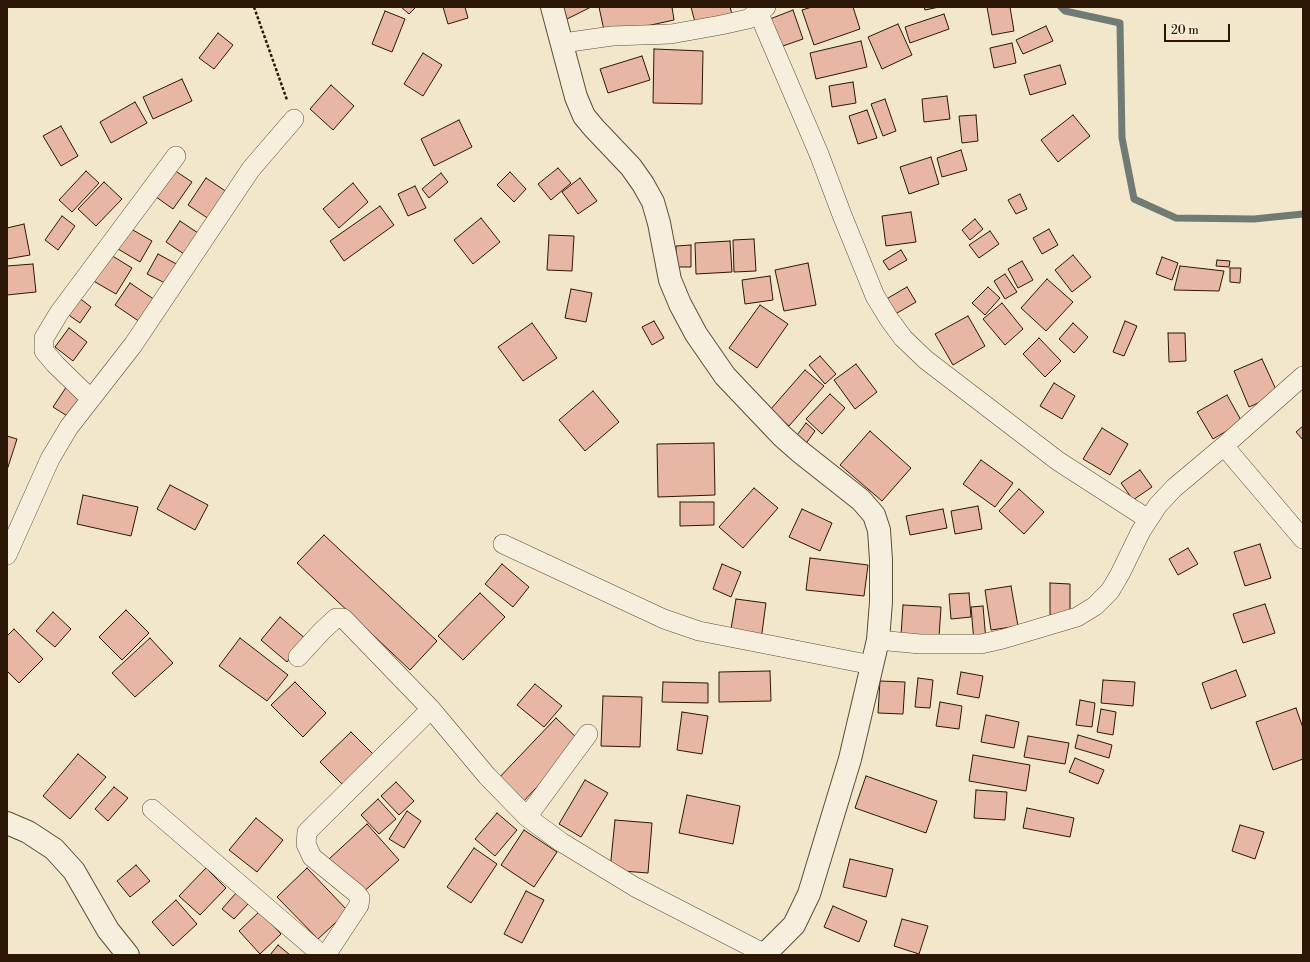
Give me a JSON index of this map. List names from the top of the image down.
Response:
{
  "scale_bar": "20 m"
}
